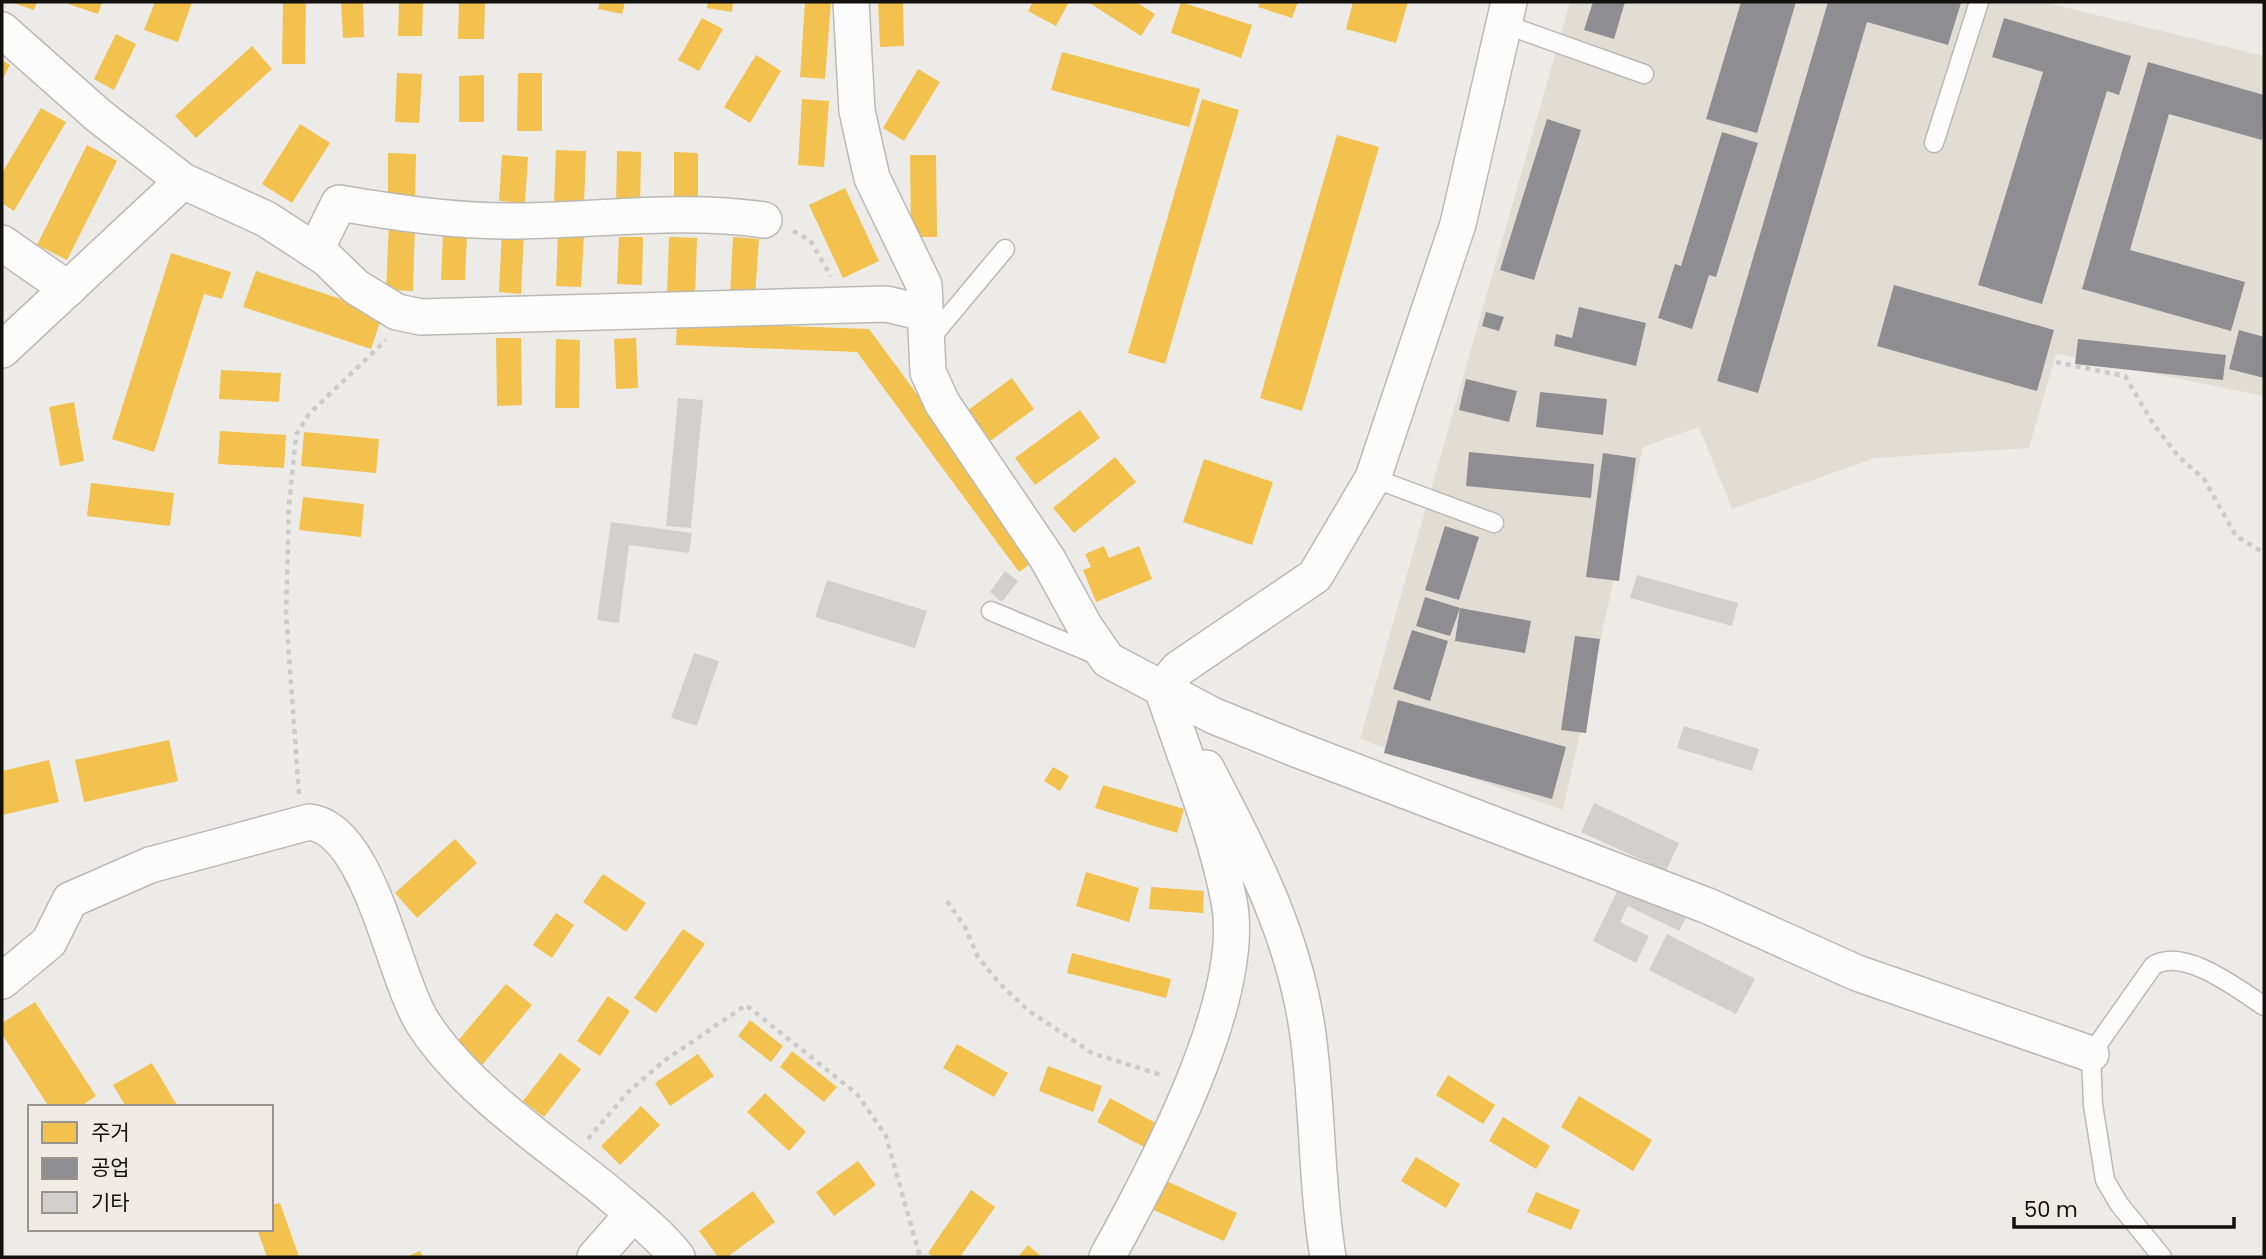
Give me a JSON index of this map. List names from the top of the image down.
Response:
{
  "legend": ["주거", "공업", "기타"],
  "scale_bar": "50 m"
}
